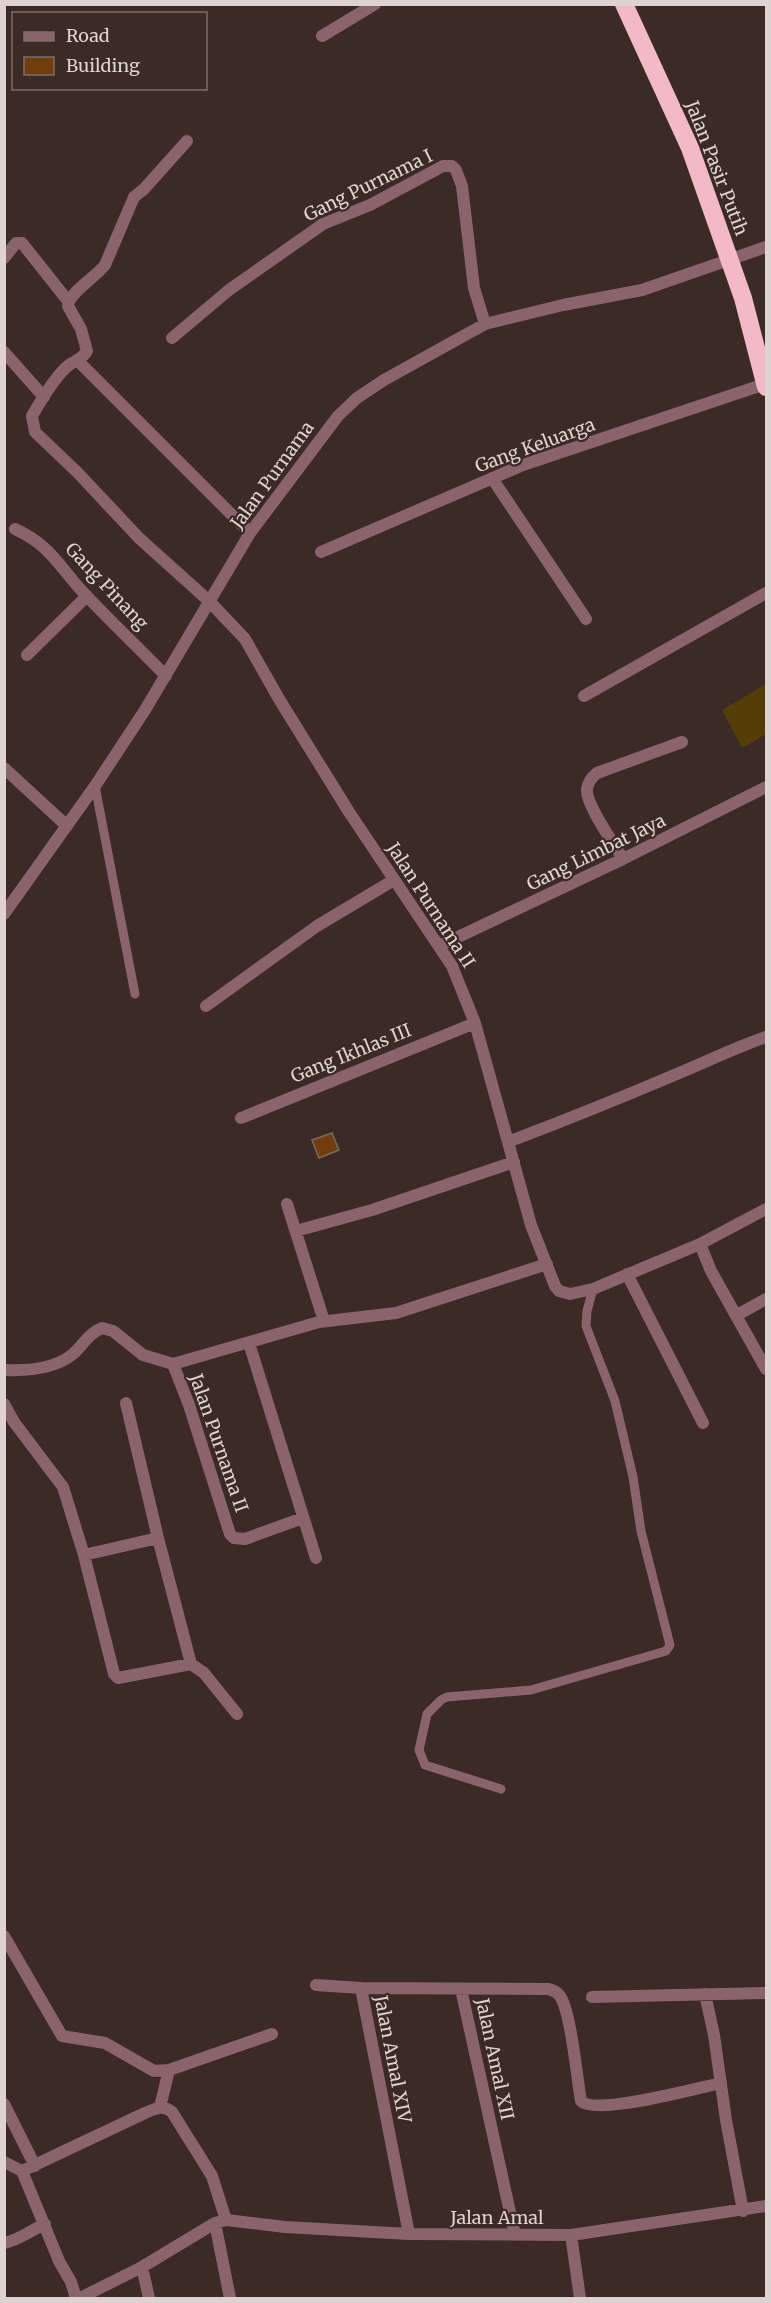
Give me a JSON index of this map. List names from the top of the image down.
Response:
{
  "streets": {
    "highway": ["Jalan Pasir Putih"],
    "street": [
      "Gang Purnama I",
      "Gang Keluarga",
      "Jalan Purnama",
      "Gang Pinang",
      "Gang Limbat Jaya",
      "Jalan Purnama II",
      "Gang Ikhlas III",
      "Jalan Amal XIV",
      "Jalan Amal XII",
      "Jalan Amal"
    ]
  },
  "crossings": [
    ["Jalan Pasir Putih", "Gang Keluarga"],
    ["Jalan Pasir Putih", "Jalan Purnama"],
    ["Gang Purnama I", "Jalan Purnama"],
    ["Jalan Purnama", "Gang Pinang"],
    ["Jalan Purnama", "Jalan Purnama II"],
    ["Gang Limbat Jaya", "Jalan Purnama II"],
    ["Jalan Purnama II", "Gang Ikhlas III"],
    ["Jalan Amal XIV", "Jalan Amal XII"],
    ["Jalan Amal XIV", "Jalan Amal"],
    ["Jalan Amal XII", "Jalan Amal"]
  ],
  "legend": ["Road", "Building"]
}
